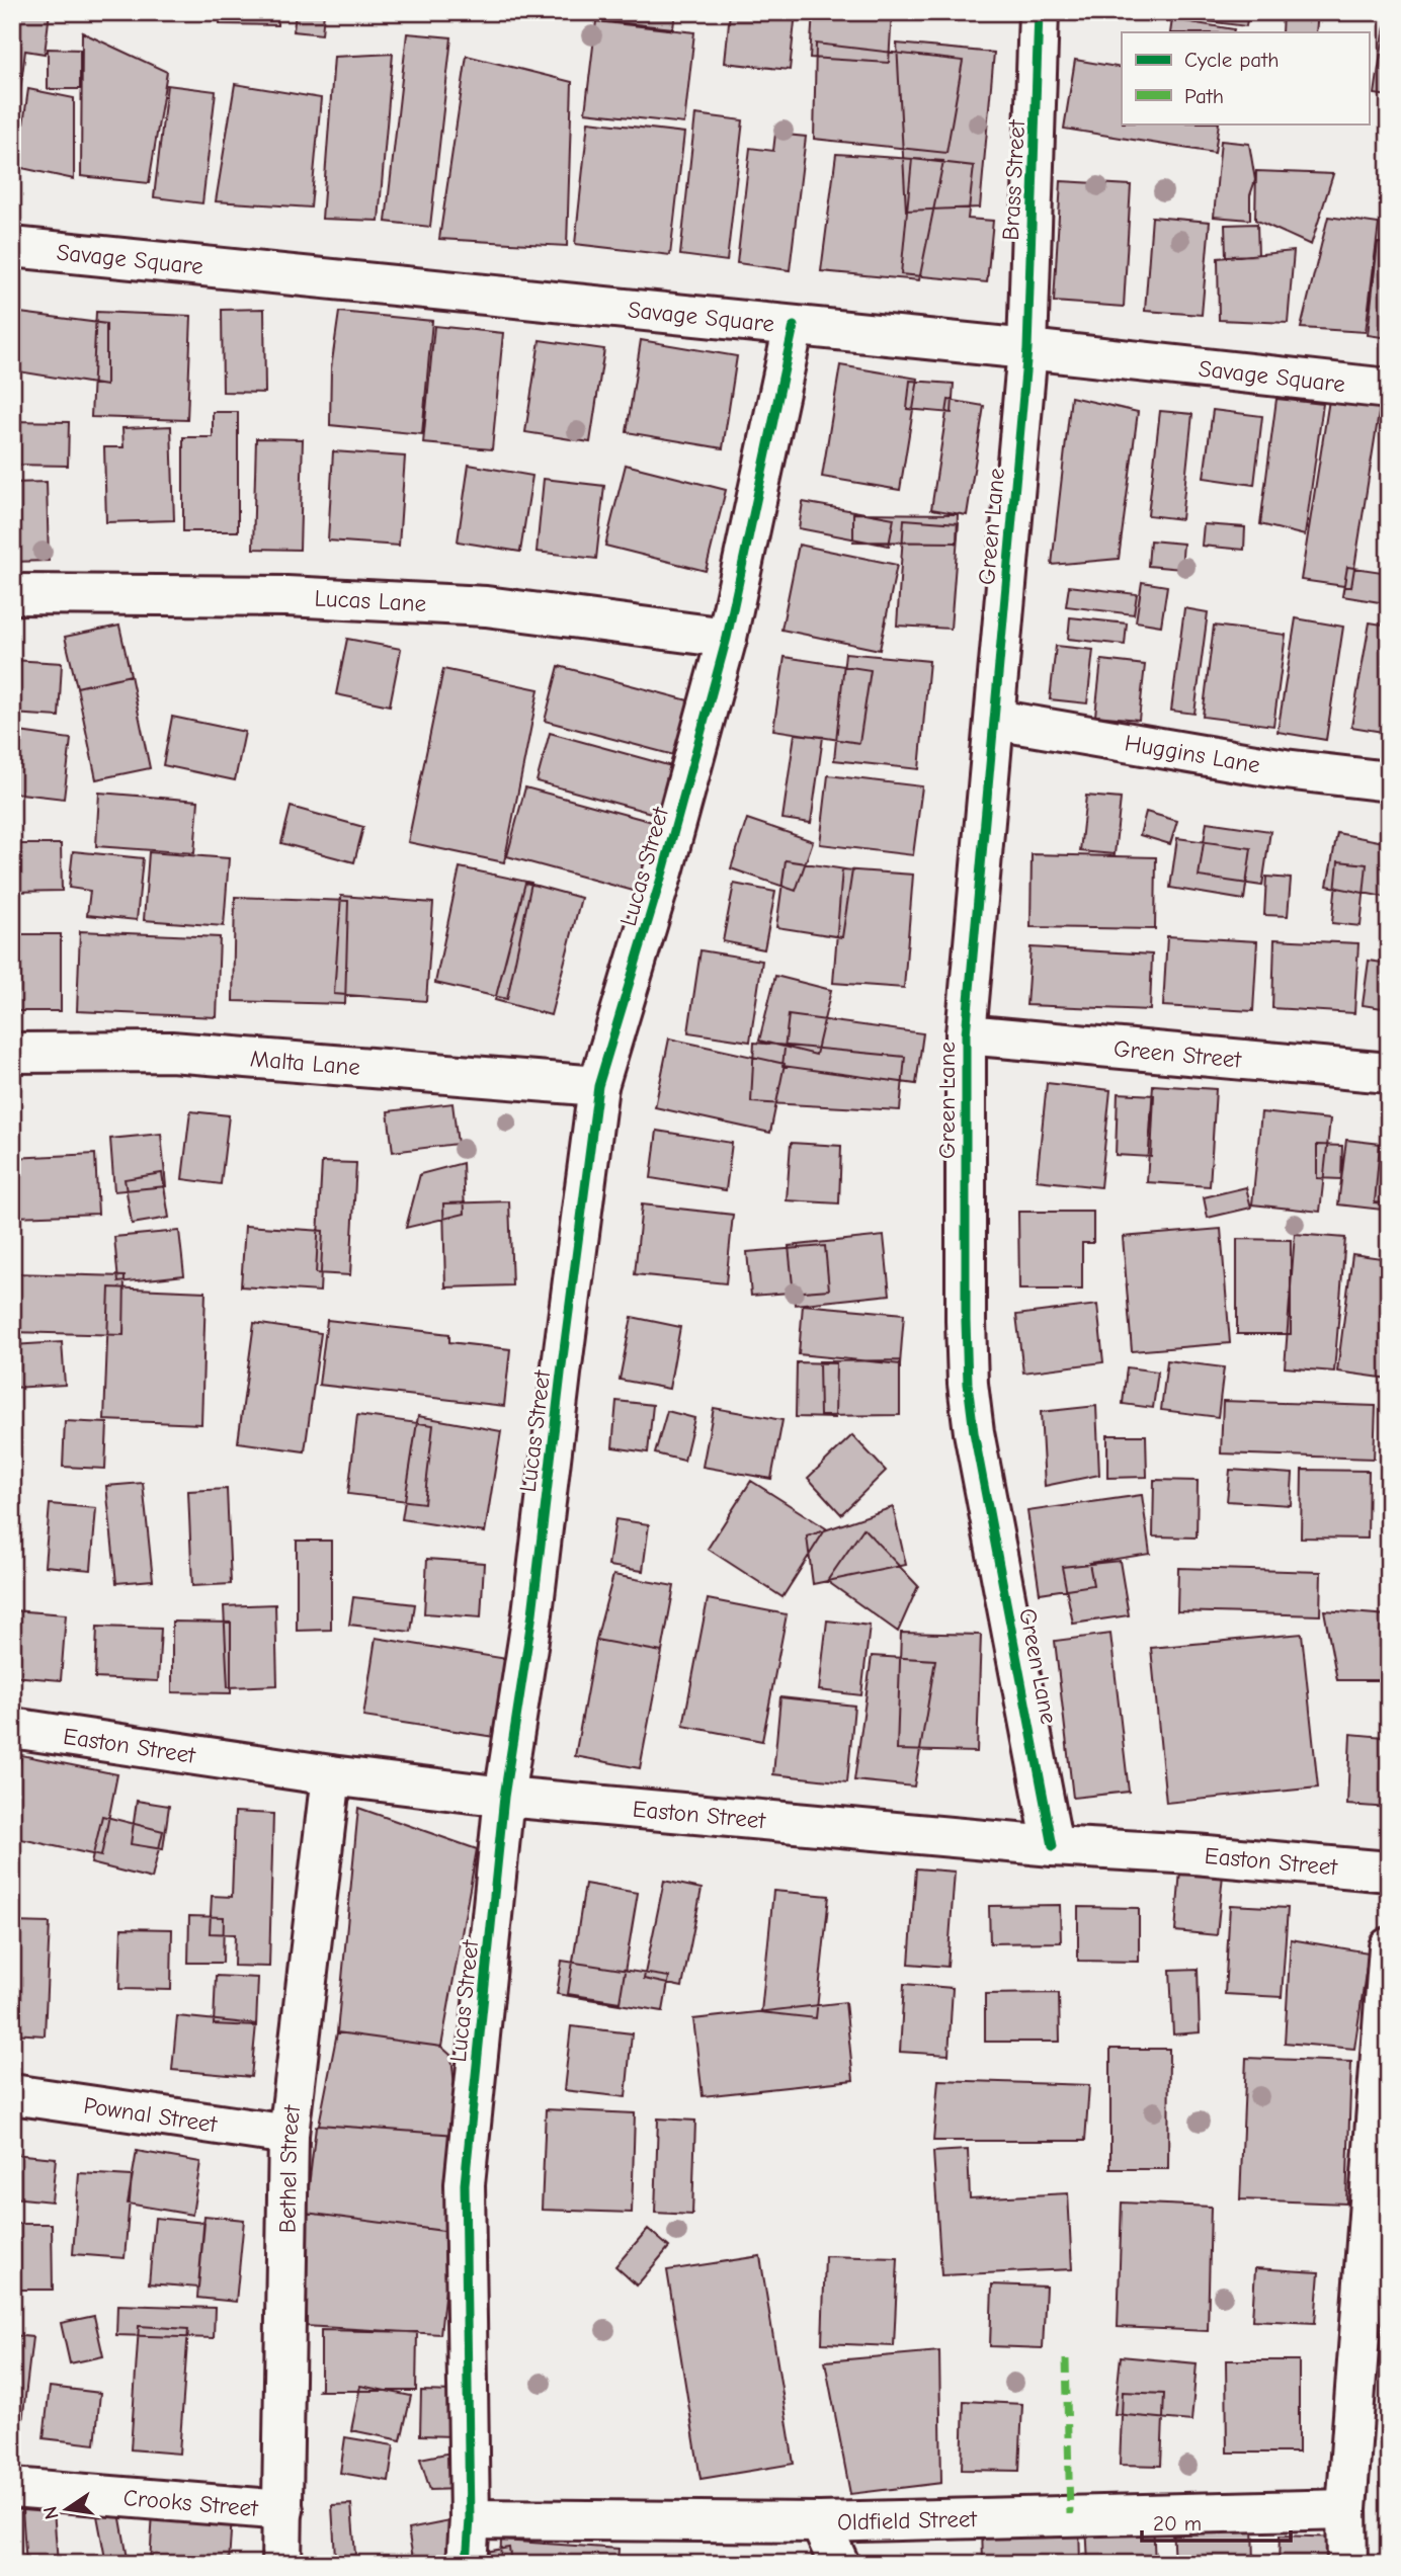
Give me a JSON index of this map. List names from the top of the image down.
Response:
{
  "streets": {
    "street": [
      "Brass Street",
      "Savage Square",
      "Green Lane",
      "Lucas Lane",
      "Huggins Lane",
      "Lucas Street",
      "Green Street",
      "Malta Lane",
      "Easton Street",
      "Pownal Street",
      "Bethel Street",
      "Crooks Street",
      "Oldfield Street"
    ]
  },
  "crossings": [
    ["Brass Street", "Savage Square"],
    ["Brass Street", "Green Lane"],
    ["Savage Square", "Green Lane"],
    ["Savage Square", "Lucas Street"],
    ["Green Lane", "Huggins Lane"],
    ["Green Lane", "Green Street"],
    ["Green Lane", "Easton Street"],
    ["Lucas Lane", "Lucas Street"],
    ["Lucas Street", "Malta Lane"],
    ["Lucas Street", "Easton Street"],
    ["Lucas Street", "Oldfield Street"],
    ["Easton Street", "Bethel Street"],
    ["Pownal Street", "Bethel Street"],
    ["Bethel Street", "Crooks Street"]
  ],
  "legend": ["Cycle path", "Path"],
  "scale_bar": "20 m",
  "north": "left"
}
